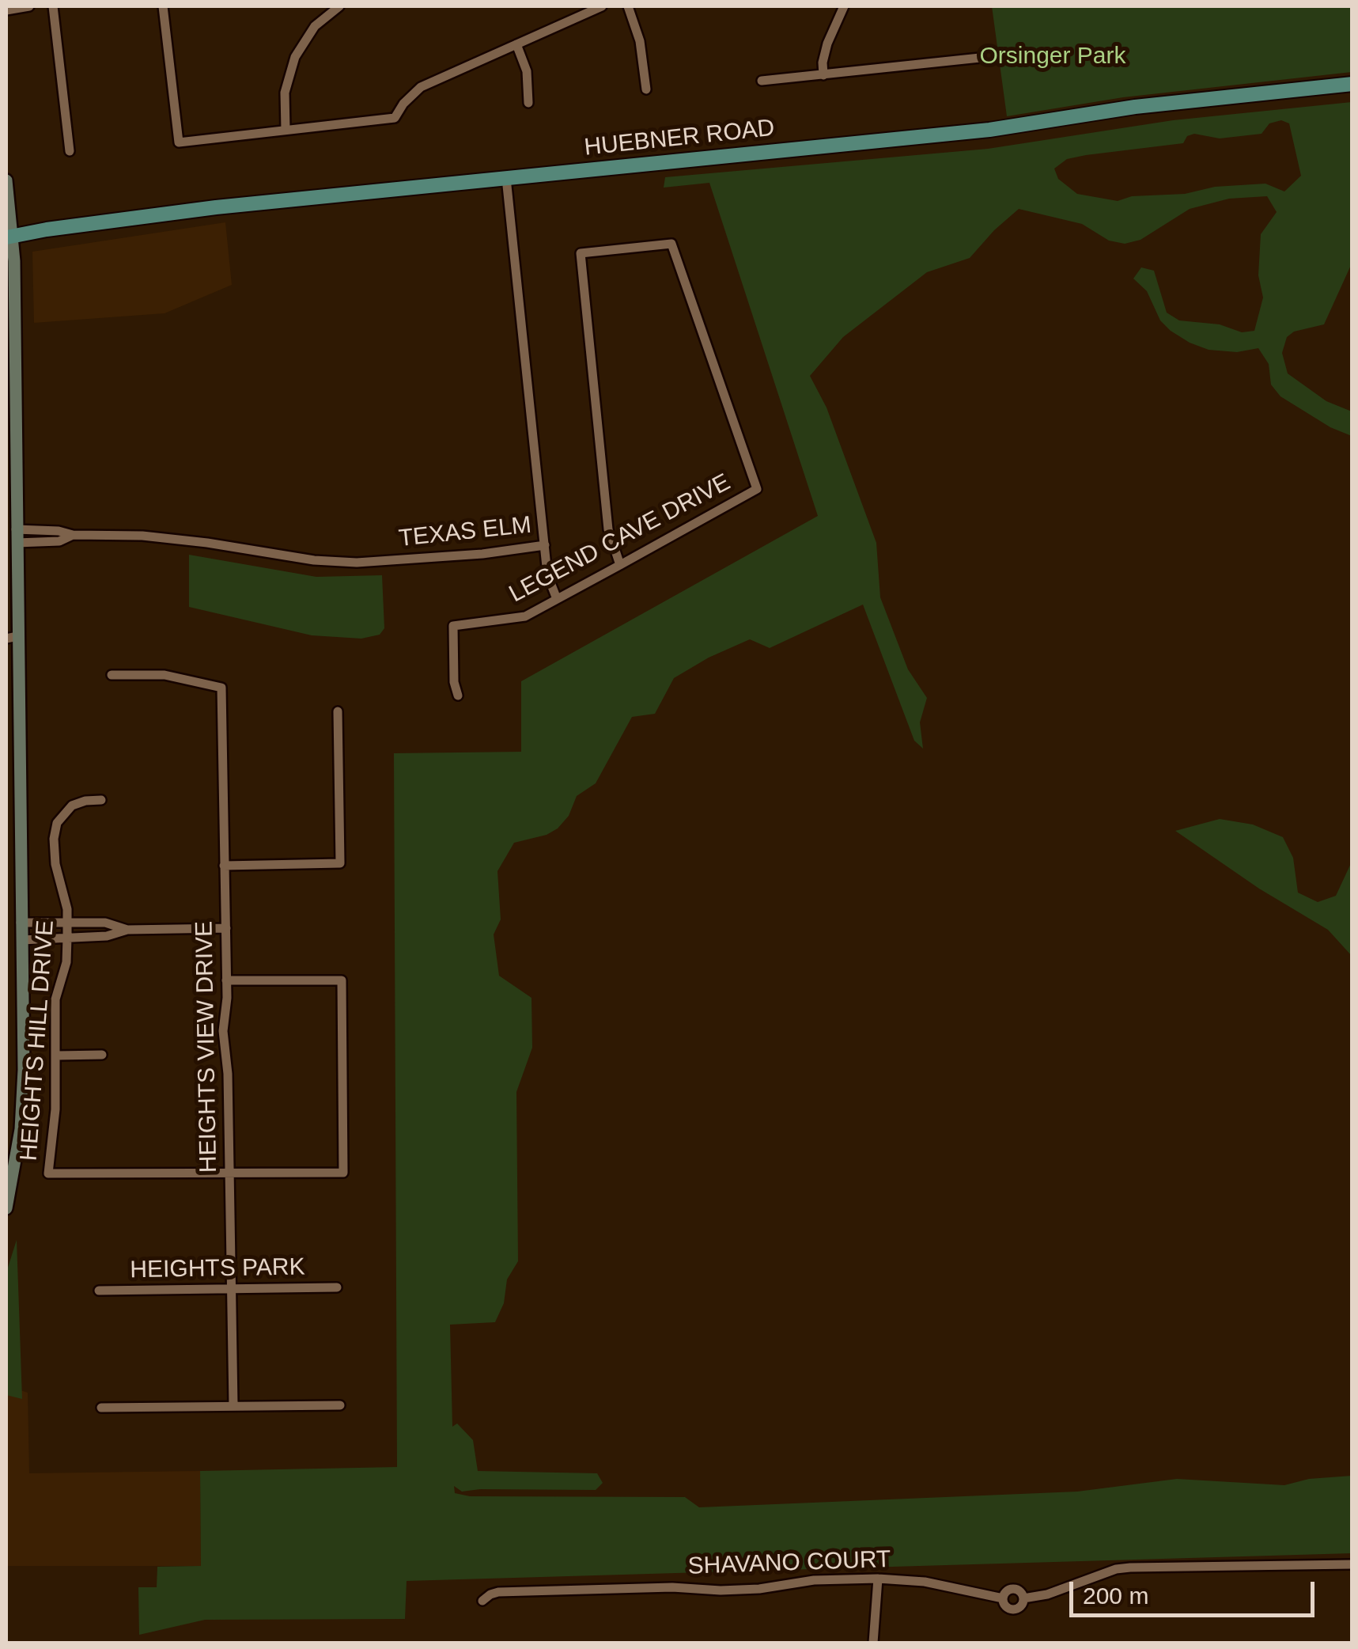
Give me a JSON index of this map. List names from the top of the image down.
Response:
{
  "streets": {
    "main road": ["HUEBNER ROAD"],
    "street": [
      "TEXAS ELM",
      "LEGEND CAVE DRIVE",
      "HEIGHTS HILL DRIVE",
      "HEIGHTS VIEW DRIVE",
      "HEIGHTS PARK",
      "SHAVANO COURT"
    ]
  },
  "crossings": [
    ["HUEBNER ROAD", "TEXAS ELM"],
    ["HEIGHTS HILL DRIVE", "HEIGHTS VIEW DRIVE"],
    ["HEIGHTS VIEW DRIVE", "HEIGHTS PARK"]
  ],
  "parks": ["Orsinger Park"],
  "scale_bar": "200 m"
}
